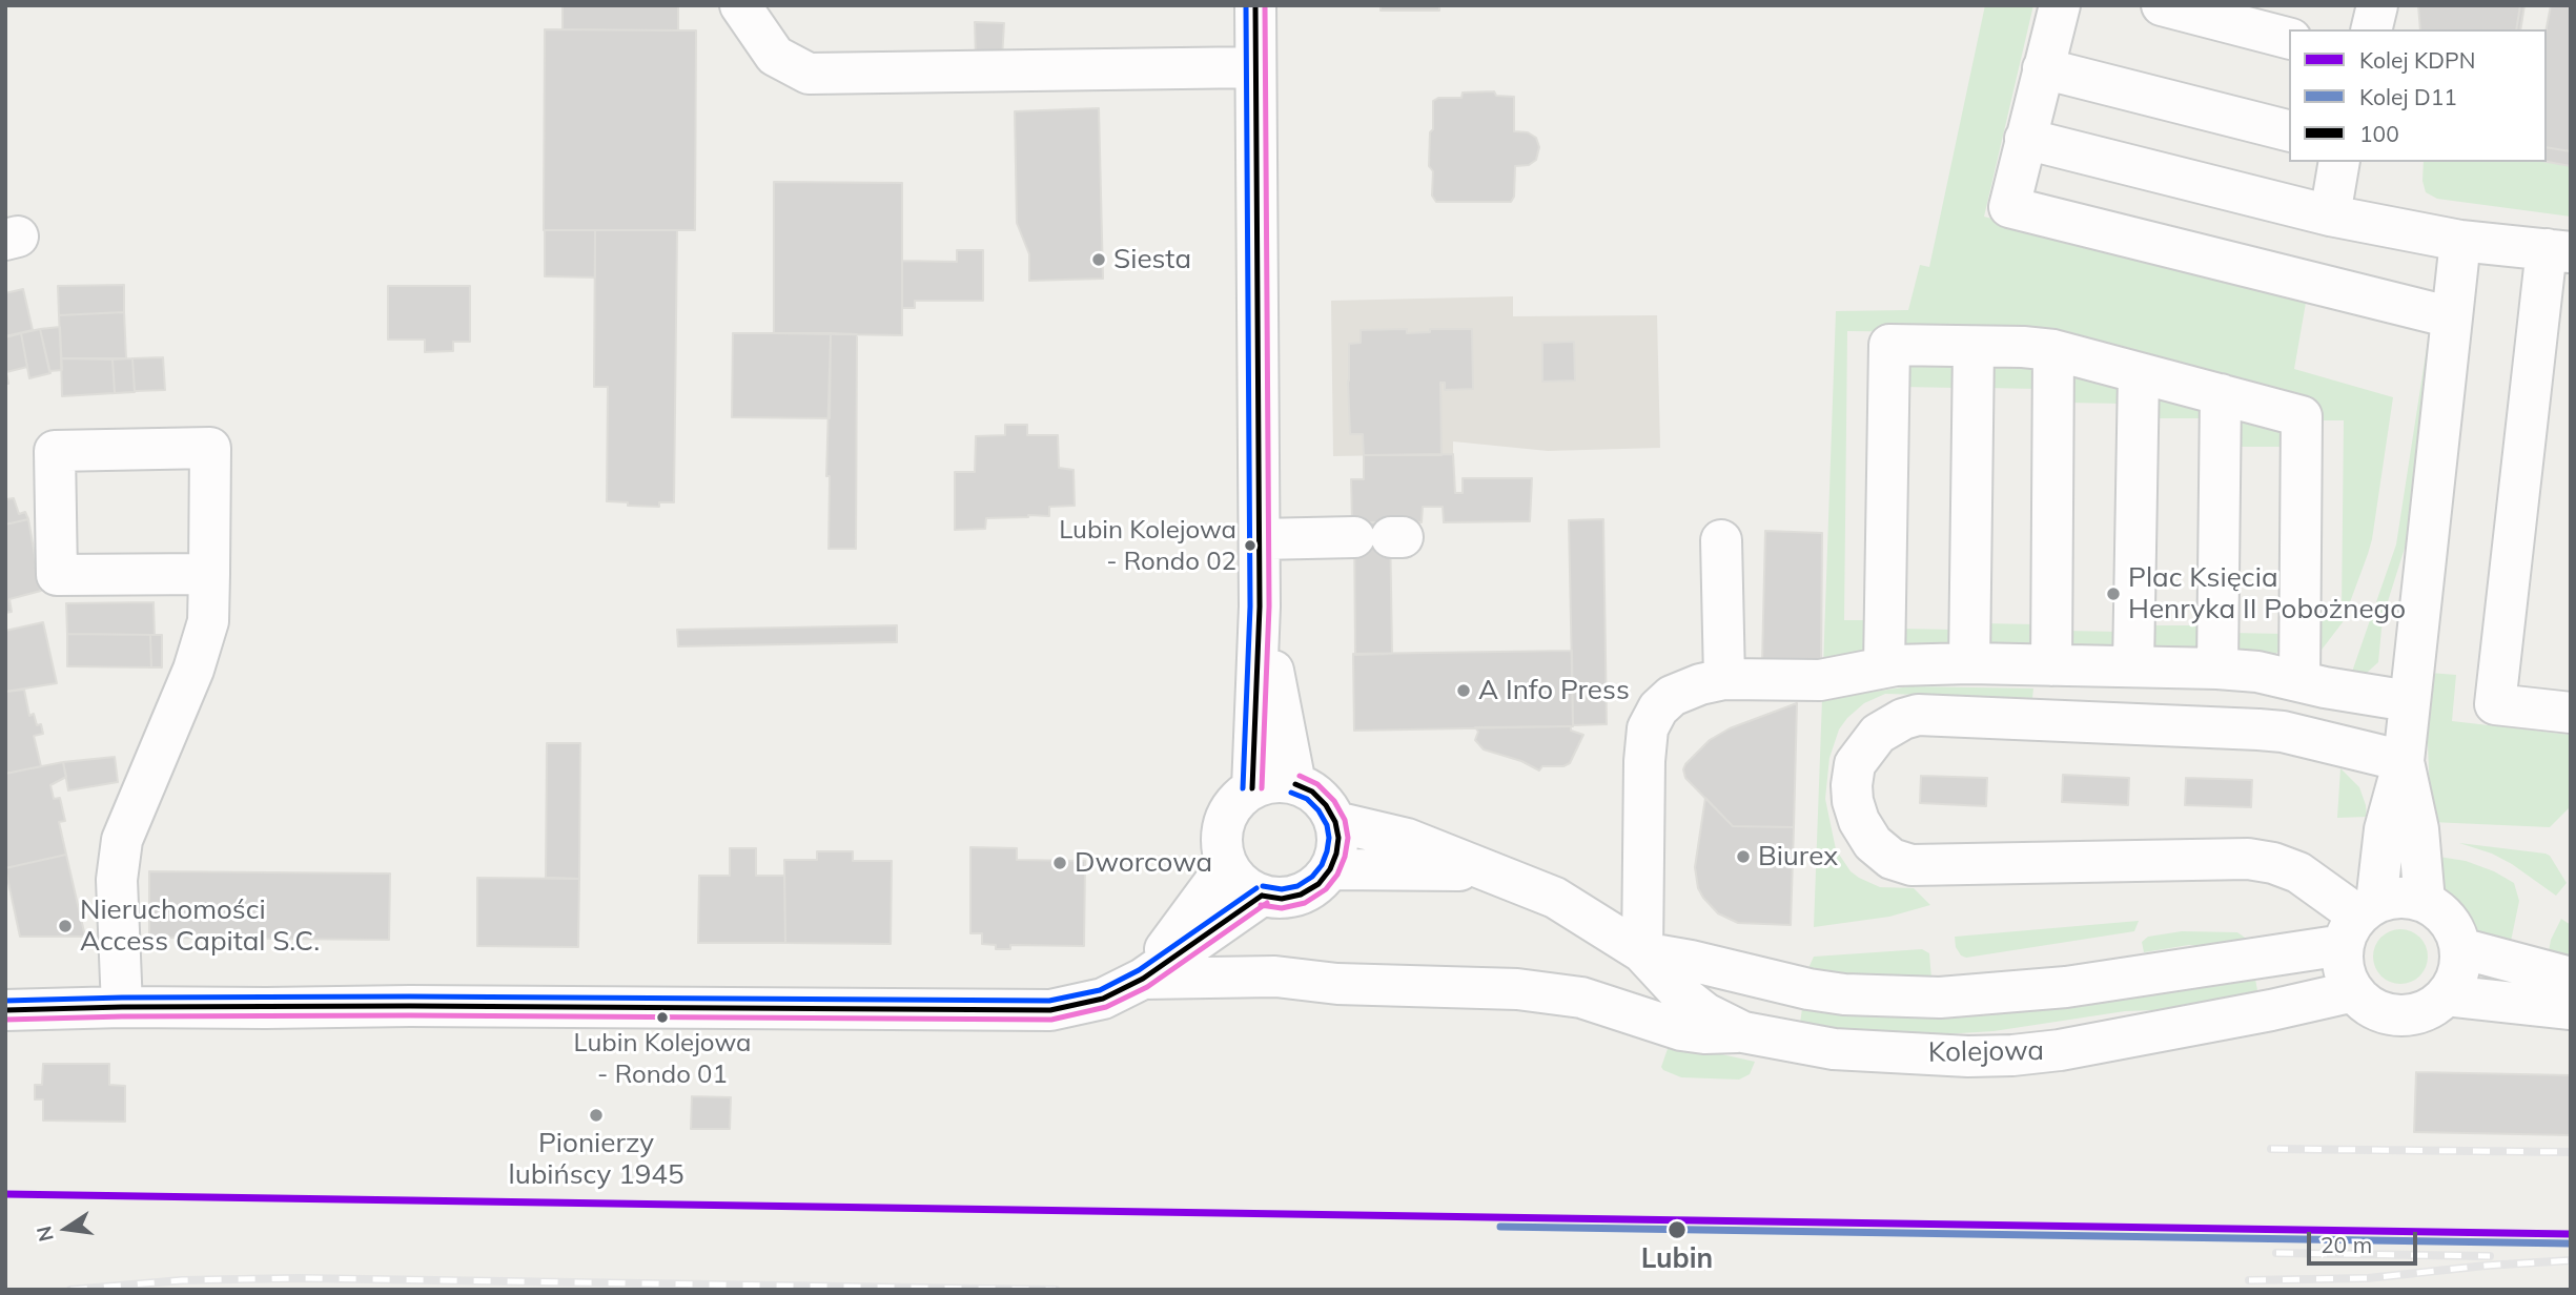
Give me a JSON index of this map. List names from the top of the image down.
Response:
{
  "streets": {
    "street": ["Kolejowa"]
  },
  "places": [
    "Siesta",
    "Lubin Kolejowa - Rondo 02",
    "Plac Księcia Henryka II Pobożnego",
    "A Info Press",
    "Biurex",
    "Dworcowa",
    "Nieruchomości Access Capital S.C.",
    "Lubin Kolejowa - Rondo 01",
    "Pionierzy lubińscy 1945",
    "Lubin"
  ],
  "lines": ["transit line 100", "rail line KDPN", "rail line D11"],
  "legend": ["Kolej KDPN", "Kolej D11", "100"],
  "scale_bar": "20 m",
  "north": "left"
}
